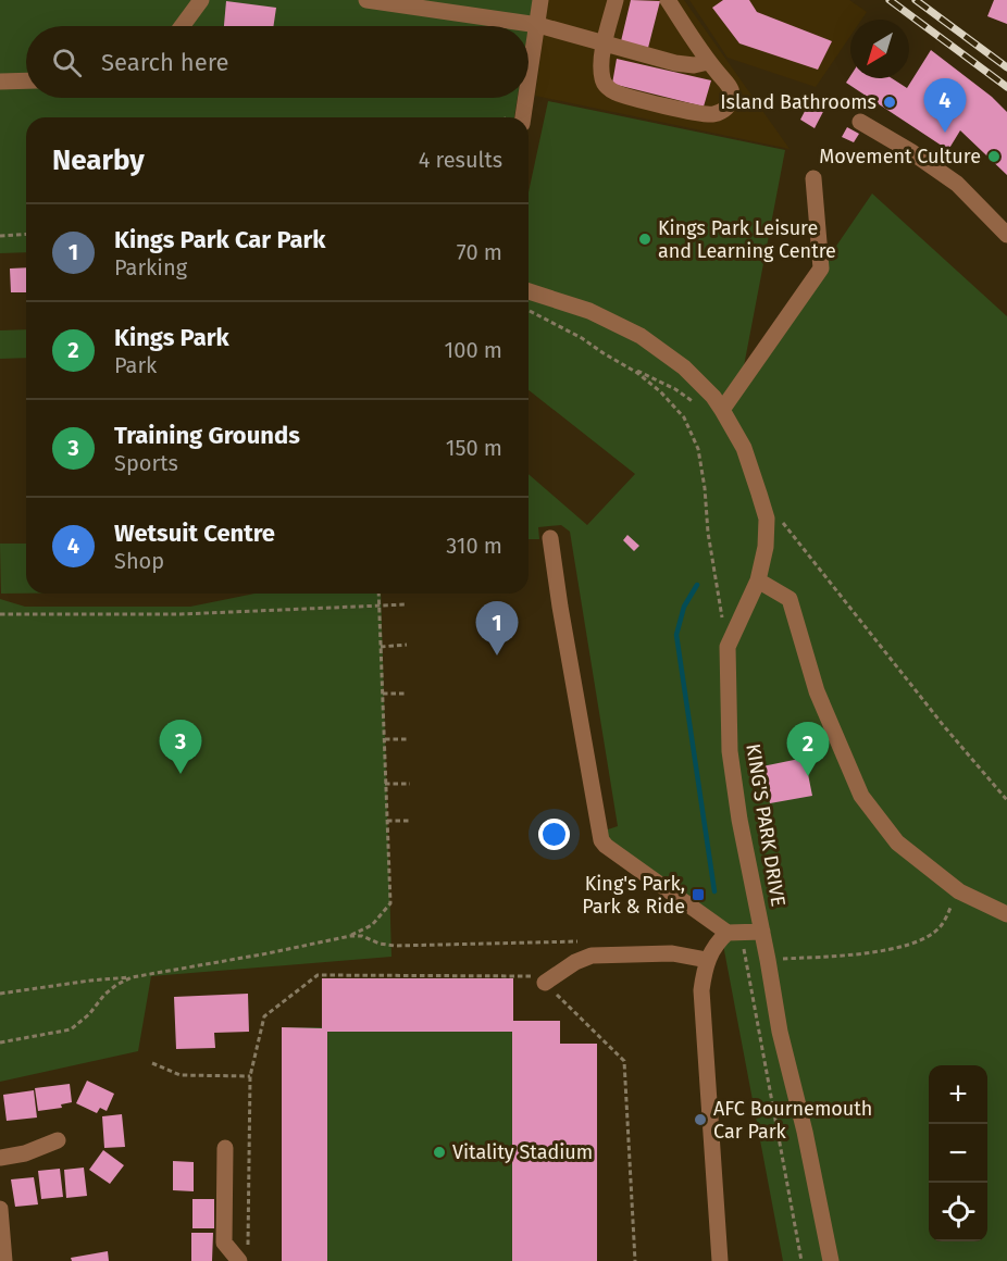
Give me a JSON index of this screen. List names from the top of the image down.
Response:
{
  "streets": {
    "street": ["KING'S PARK DRIVE"]
  },
  "places": {
    "other": [
      "Island Bathrooms",
      "Movement Culture",
      "Kings Park Leisure and Learning Centre",
      "AFC Bournemouth Car Park",
      "Vitality Stadium"
    ],
    "transit": ["King's Park, Park & Ride"]
  },
  "north": "bottom left",
  "page": {
    "search": "Search here",
    "pins": [
      "4",
      "1",
      "3",
      "2"
    ],
    "heading": ["Nearby", "4 results"],
    "list": [
      {
        "mark": "1",
        "name": "Kings Park Car Park",
        "note": "Parking",
        "value": "70 m"
      },
      {
        "mark": "2",
        "name": "Kings Park",
        "note": "Park",
        "value": "100 m"
      },
      {
        "mark": "3",
        "name": "Training Grounds",
        "note": "Sports",
        "value": "150 m"
      },
      {
        "mark": "4",
        "name": "Wetsuit Centre",
        "note": "Shop",
        "value": "310 m"
      }
    ],
    "map_buttons": ["+", "−"]
  }
}
